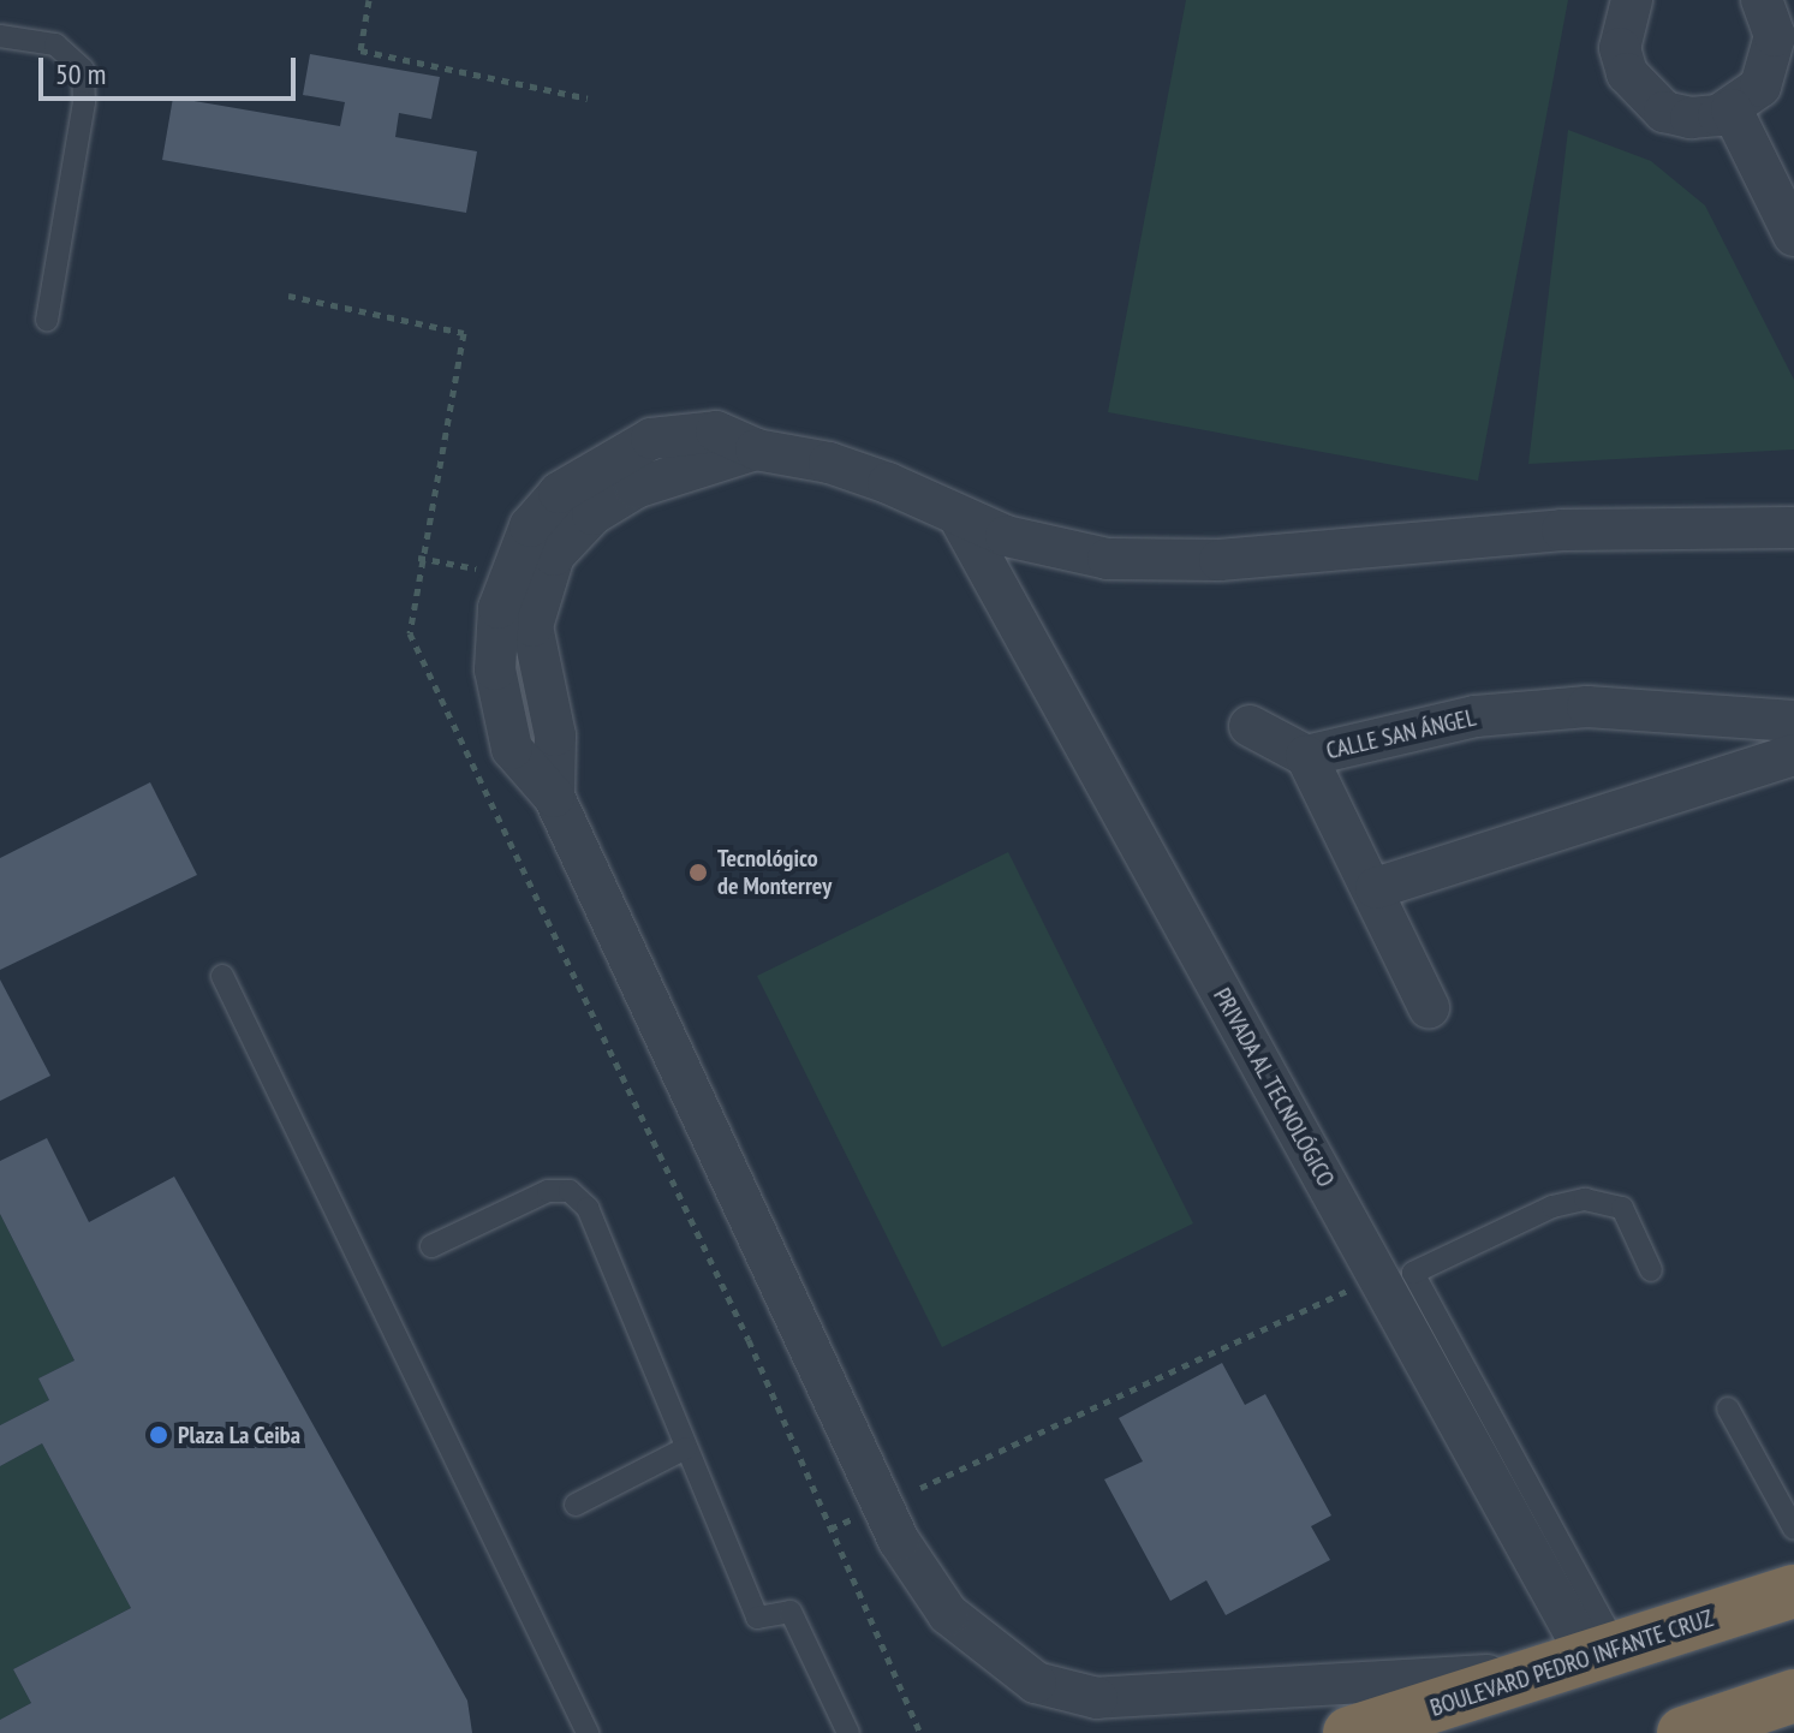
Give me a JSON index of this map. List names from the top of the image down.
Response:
{
  "streets": {
    "highway": ["BOULEVARD PEDRO INFANTE CRUZ"],
    "street": ["CALLE SAN ÁNGEL", "PRIVADA AL TECNOLÓGICO"]
  },
  "crossings": [
    ["PRIVADA AL TECNOLÓGICO", "BOULEVARD PEDRO INFANTE CRUZ"]
  ],
  "places": ["Tecnológico de Monterrey", "Plaza La Ceiba"],
  "scale_bar": "50 m"
}
